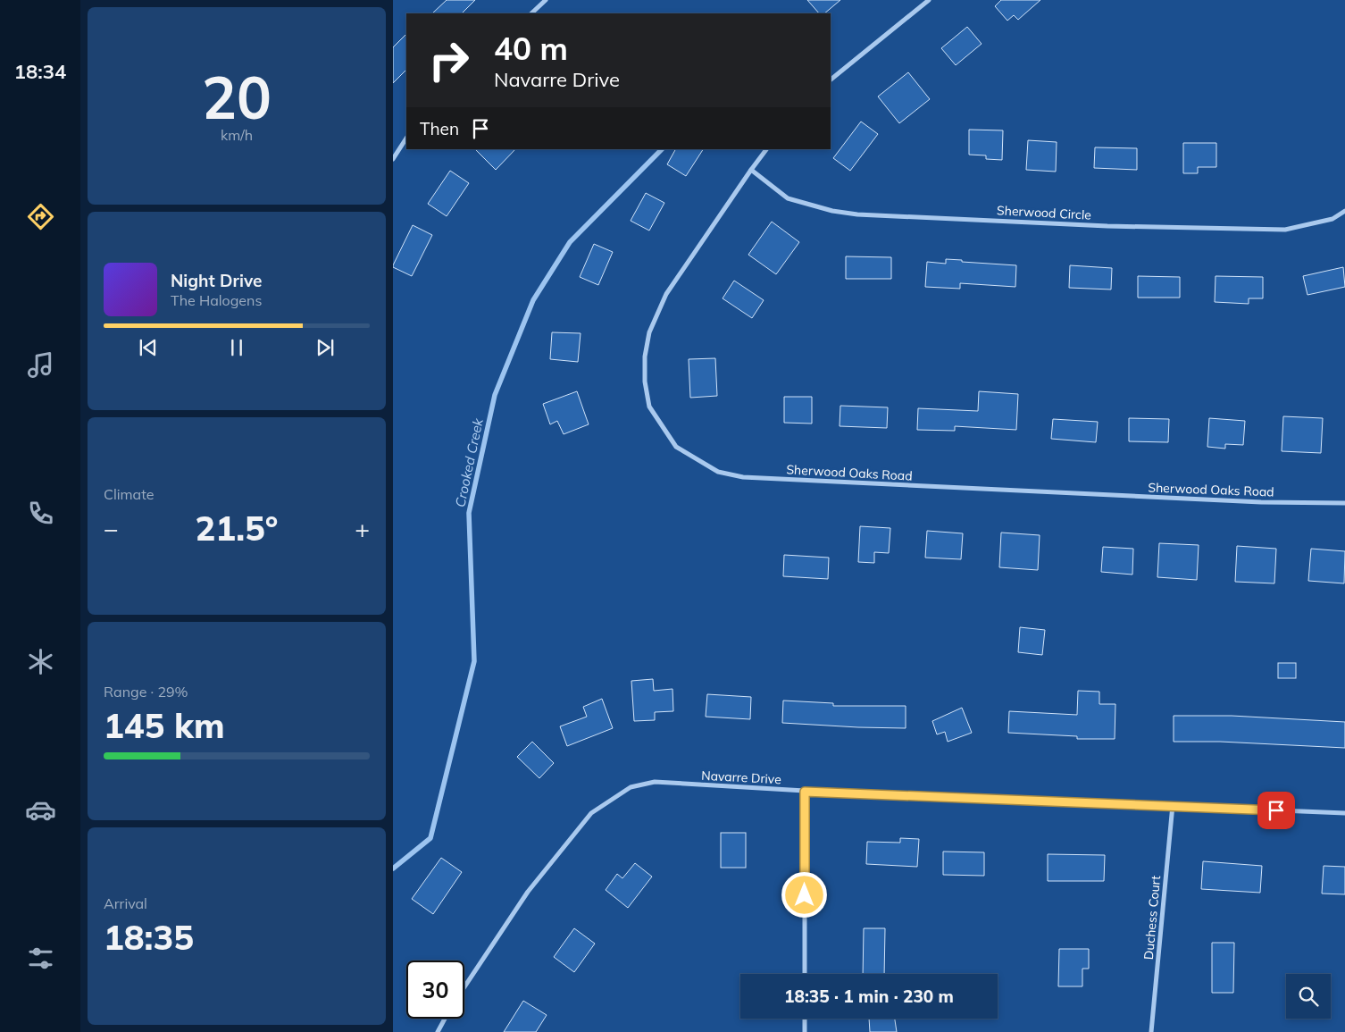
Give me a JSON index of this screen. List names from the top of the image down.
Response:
{
  "streets": {
    "street": [
      "Sherwood Circle",
      "Sherwood Oaks Road",
      "Navarre Drive",
      "Duchess Court"
    ]
  },
  "crossings": [
    ["Sherwood Circle", "Sherwood Oaks Road"],
    ["Navarre Drive", "Duchess Court"]
  ],
  "water": ["Crooked Creek"],
  "page": {
    "tabs": "18:34",
    "tile": [
      ["20", "km/h"],
      "Climate",
      ["Range · 29%", "145 km"],
      ["Arrival", "18:35"]
    ],
    "turn": ["40 m", "Navarre Drive"],
    "then": "Then",
    "song": ["Night Drive", "The Halogens"],
    "heat": ["−", "21.5°", "+"],
    "limit": "30",
    "trip": "18:35 · 1 min · 230 m"
  }
}
